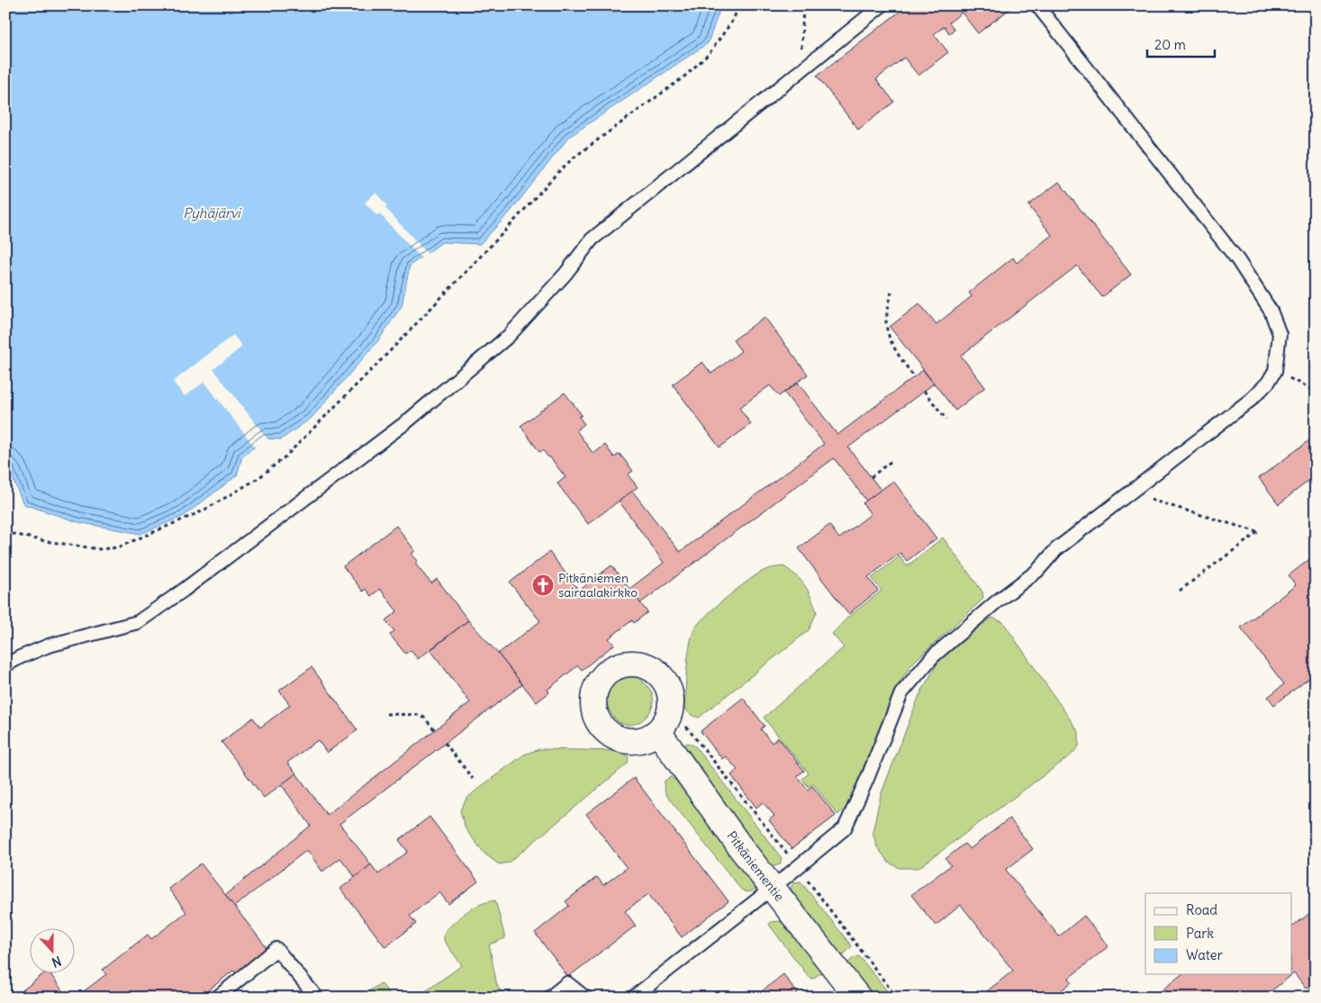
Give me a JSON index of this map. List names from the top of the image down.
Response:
{
  "streets": {
    "street": ["Pitkäniementie"]
  },
  "water": ["Pyhäjärvi"],
  "places": {
    "church": ["Pitkäniemen sairaalakirkko"]
  },
  "legend": ["Road", "Park", "Water"],
  "scale_bar": "20 m",
  "north": "bottom"
}
